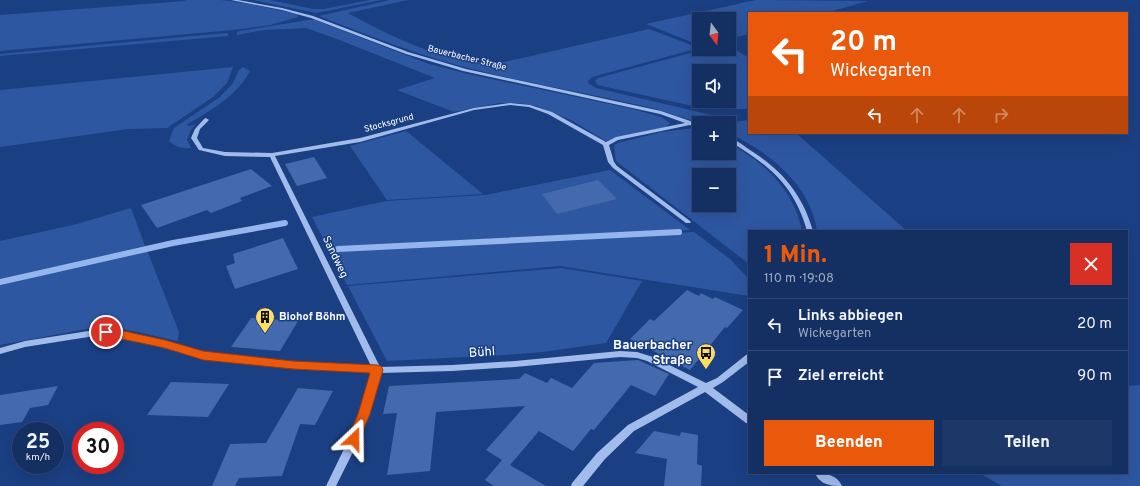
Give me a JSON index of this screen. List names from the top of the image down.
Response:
{
  "streets": {
    "street": [
      "Bauerbacher Straße",
      "Stocksgrund",
      "Sandweg",
      "Bühl"
    ]
  },
  "crossings": [
    ["Stocksgrund", "Sandweg"],
    ["Sandweg", "Bühl"]
  ],
  "places": {
    "building": ["Biohof Böhm"],
    "bus stop": ["Bauerbacher Straße"]
  },
  "north": "bottom",
  "page": {
    "map_buttons": ["+", "−"],
    "turn": ["20 m", "Wickegarten"],
    "heading": ["1 Min.", "110 m · 19:08"],
    "list": [
      {
        "name": "Links abbiegen",
        "note": "Wickegarten",
        "value": "20 m"
      },
      {
        "name": "Ziel erreicht",
        "value": "90 m"
      }
    ],
    "buttons": ["Beenden", "Teilen"],
    "speed": "25 km/h",
    "limit": "30"
  }
}
